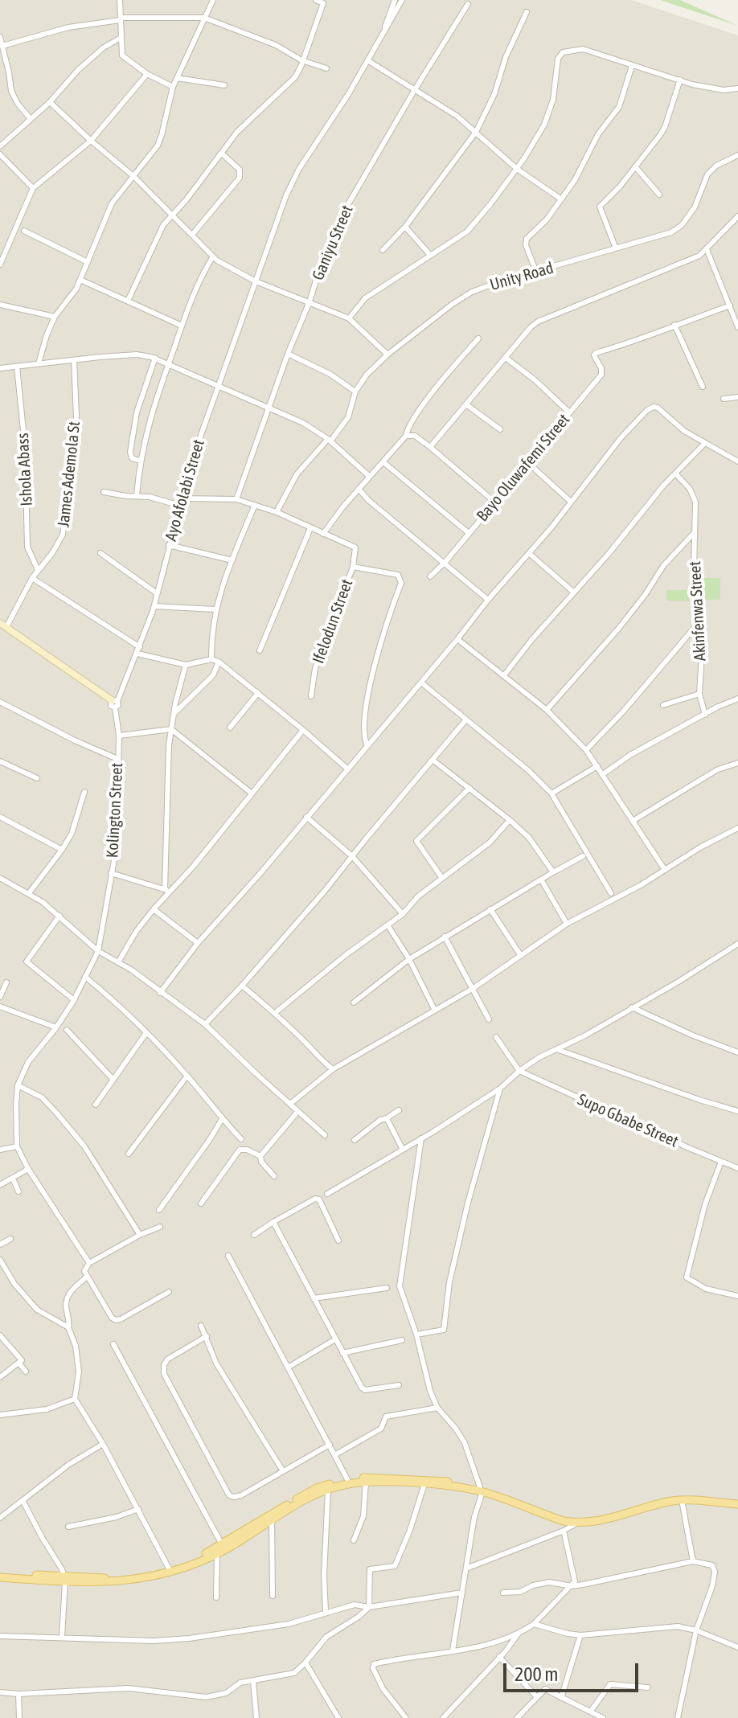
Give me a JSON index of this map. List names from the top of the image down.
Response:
{
  "streets": {
    "street": [
      "Ganiyu Street",
      "Unity Road",
      "Bayo Oluwafemi Street",
      "Ishola Abass",
      "James Ademola St",
      "Ayo Afolabi Street",
      "Akinfenwa Street",
      "Ifelodun Street",
      "Kolington Street",
      "Supo Gbabe Street"
    ]
  },
  "crossings": [
    ["Ishola Abass", "James Ademola St"],
    ["Ayo Afolabi Street", "Kolington Street"]
  ],
  "scale_bar": "200 m"
}
